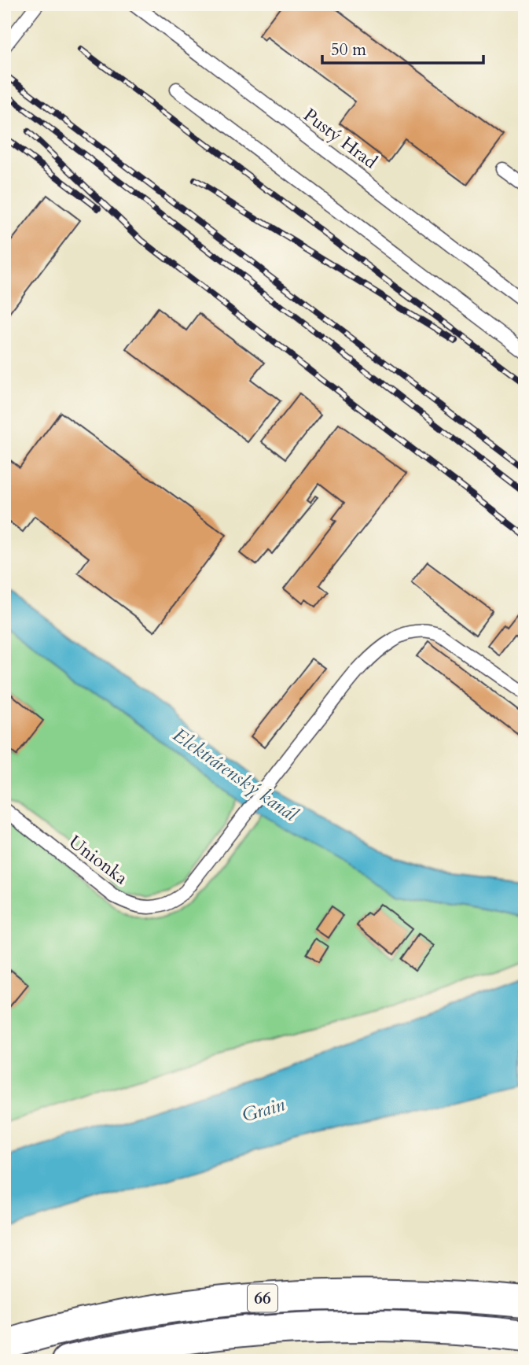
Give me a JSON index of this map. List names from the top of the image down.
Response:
{
  "streets": {
    "main road": ["66"],
    "lane": ["Pustý Hrad", "Unionka"]
  },
  "water": ["Elektrárenský kanál", "Grain"],
  "scale_bar": "50 m"
}
